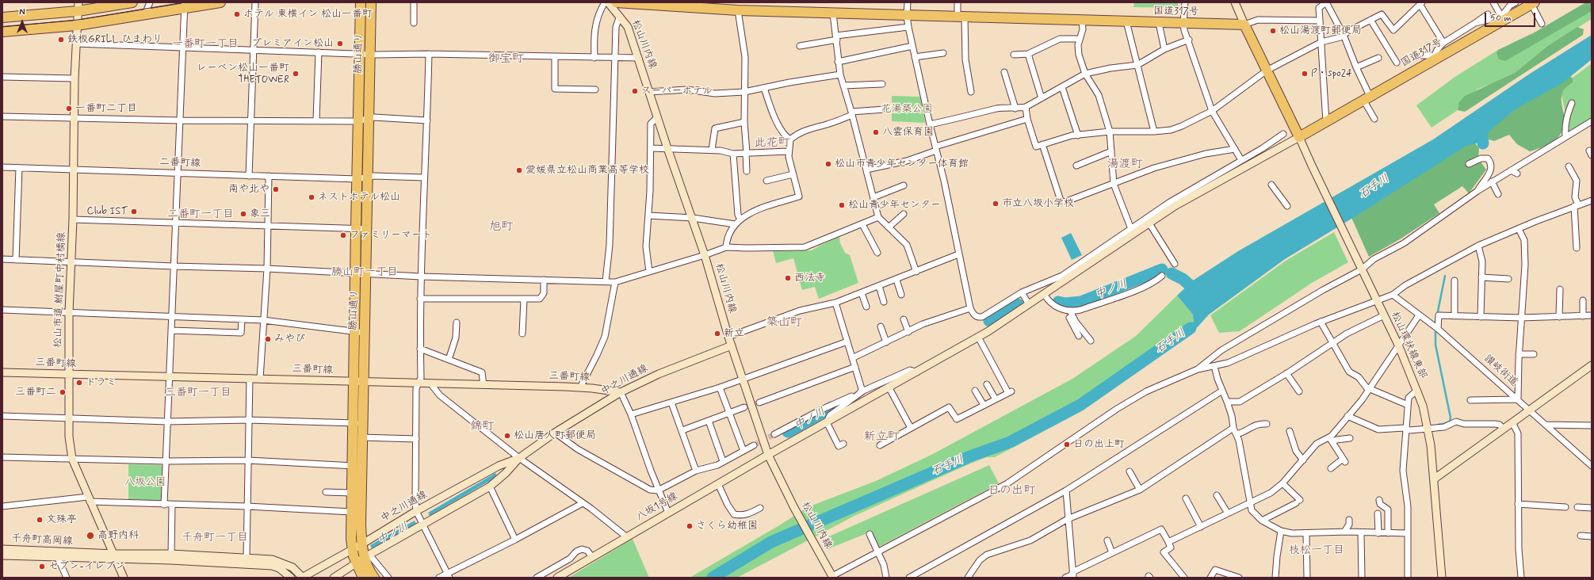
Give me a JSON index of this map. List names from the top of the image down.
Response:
{
  "streets": {
    "highway": ["国道317号", "勝山通り"],
    "street": [
      "松山川内線",
      "二番町線",
      "松山市道 鮒屋町中村橋線",
      "松山環状線東部",
      "三番町線",
      "讃岐街道",
      "中之川通線",
      "八坂1号線",
      "千舟町高岡線"
    ]
  },
  "crossings": [
    ["国道317号", "松山環状線東部"],
    ["国道317号", "八坂1号線"],
    ["松山川内線", "中之川通線"],
    ["松山川内線", "八坂1号線"],
    ["勝山通り", "二番町線"],
    ["勝山通り", "三番町線"],
    ["勝山通り", "中之川通線"],
    ["二番町線", "松山市道 鮒屋町中村橋線"],
    ["松山市道 鮒屋町中村橋線", "三番町線"],
    ["松山市道 鮒屋町中村橋線", "千舟町高岡線"],
    ["松山環状線東部", "八坂1号線"],
    ["三番町線", "中之川通線"],
    ["中之川通線", "千舟町高岡線"]
  ],
  "districts": [
    "一番町一丁目",
    "御宝町",
    "此花町",
    "湯渡町",
    "二番町一丁目",
    "旭町",
    "勝山町一丁目",
    "築山町",
    "三番町一丁目",
    "錦町",
    "新立町",
    "日の出町",
    "千舟町一丁目",
    "枝松一丁目"
  ],
  "water": ["石手川", "中ノ川"],
  "parks": ["花湯築公園", "八坂公園"],
  "places": [
    "ホテル 東横イン 松山一番町",
    "松山湯渡町郵便局",
    "鉄板GRILL ひまわり",
    "プレミアイン松山",
    "レーベン松山一番町 THETOWER",
    "P・spo24",
    "スーパーホテル",
    "一番町二丁目",
    "八雲保育園",
    "松山市青少年センター体育館",
    "愛媛県立松山商業高等学校",
    "南や北や",
    "ネストホテル松山",
    "市立八坂小学校",
    "松山青少年センター",
    "Club IST",
    "象三",
    "ファミリーマート",
    "西法寺",
    "新立",
    "みやび",
    "ドラミ",
    "三番町二",
    "松山唐人町郵便局",
    "日の出上町",
    "文殊亭",
    "さくら幼稚園",
    "高野内科",
    "セブン-イレブン"
  ],
  "scale_bar": "50 m",
  "north": "top"
}
